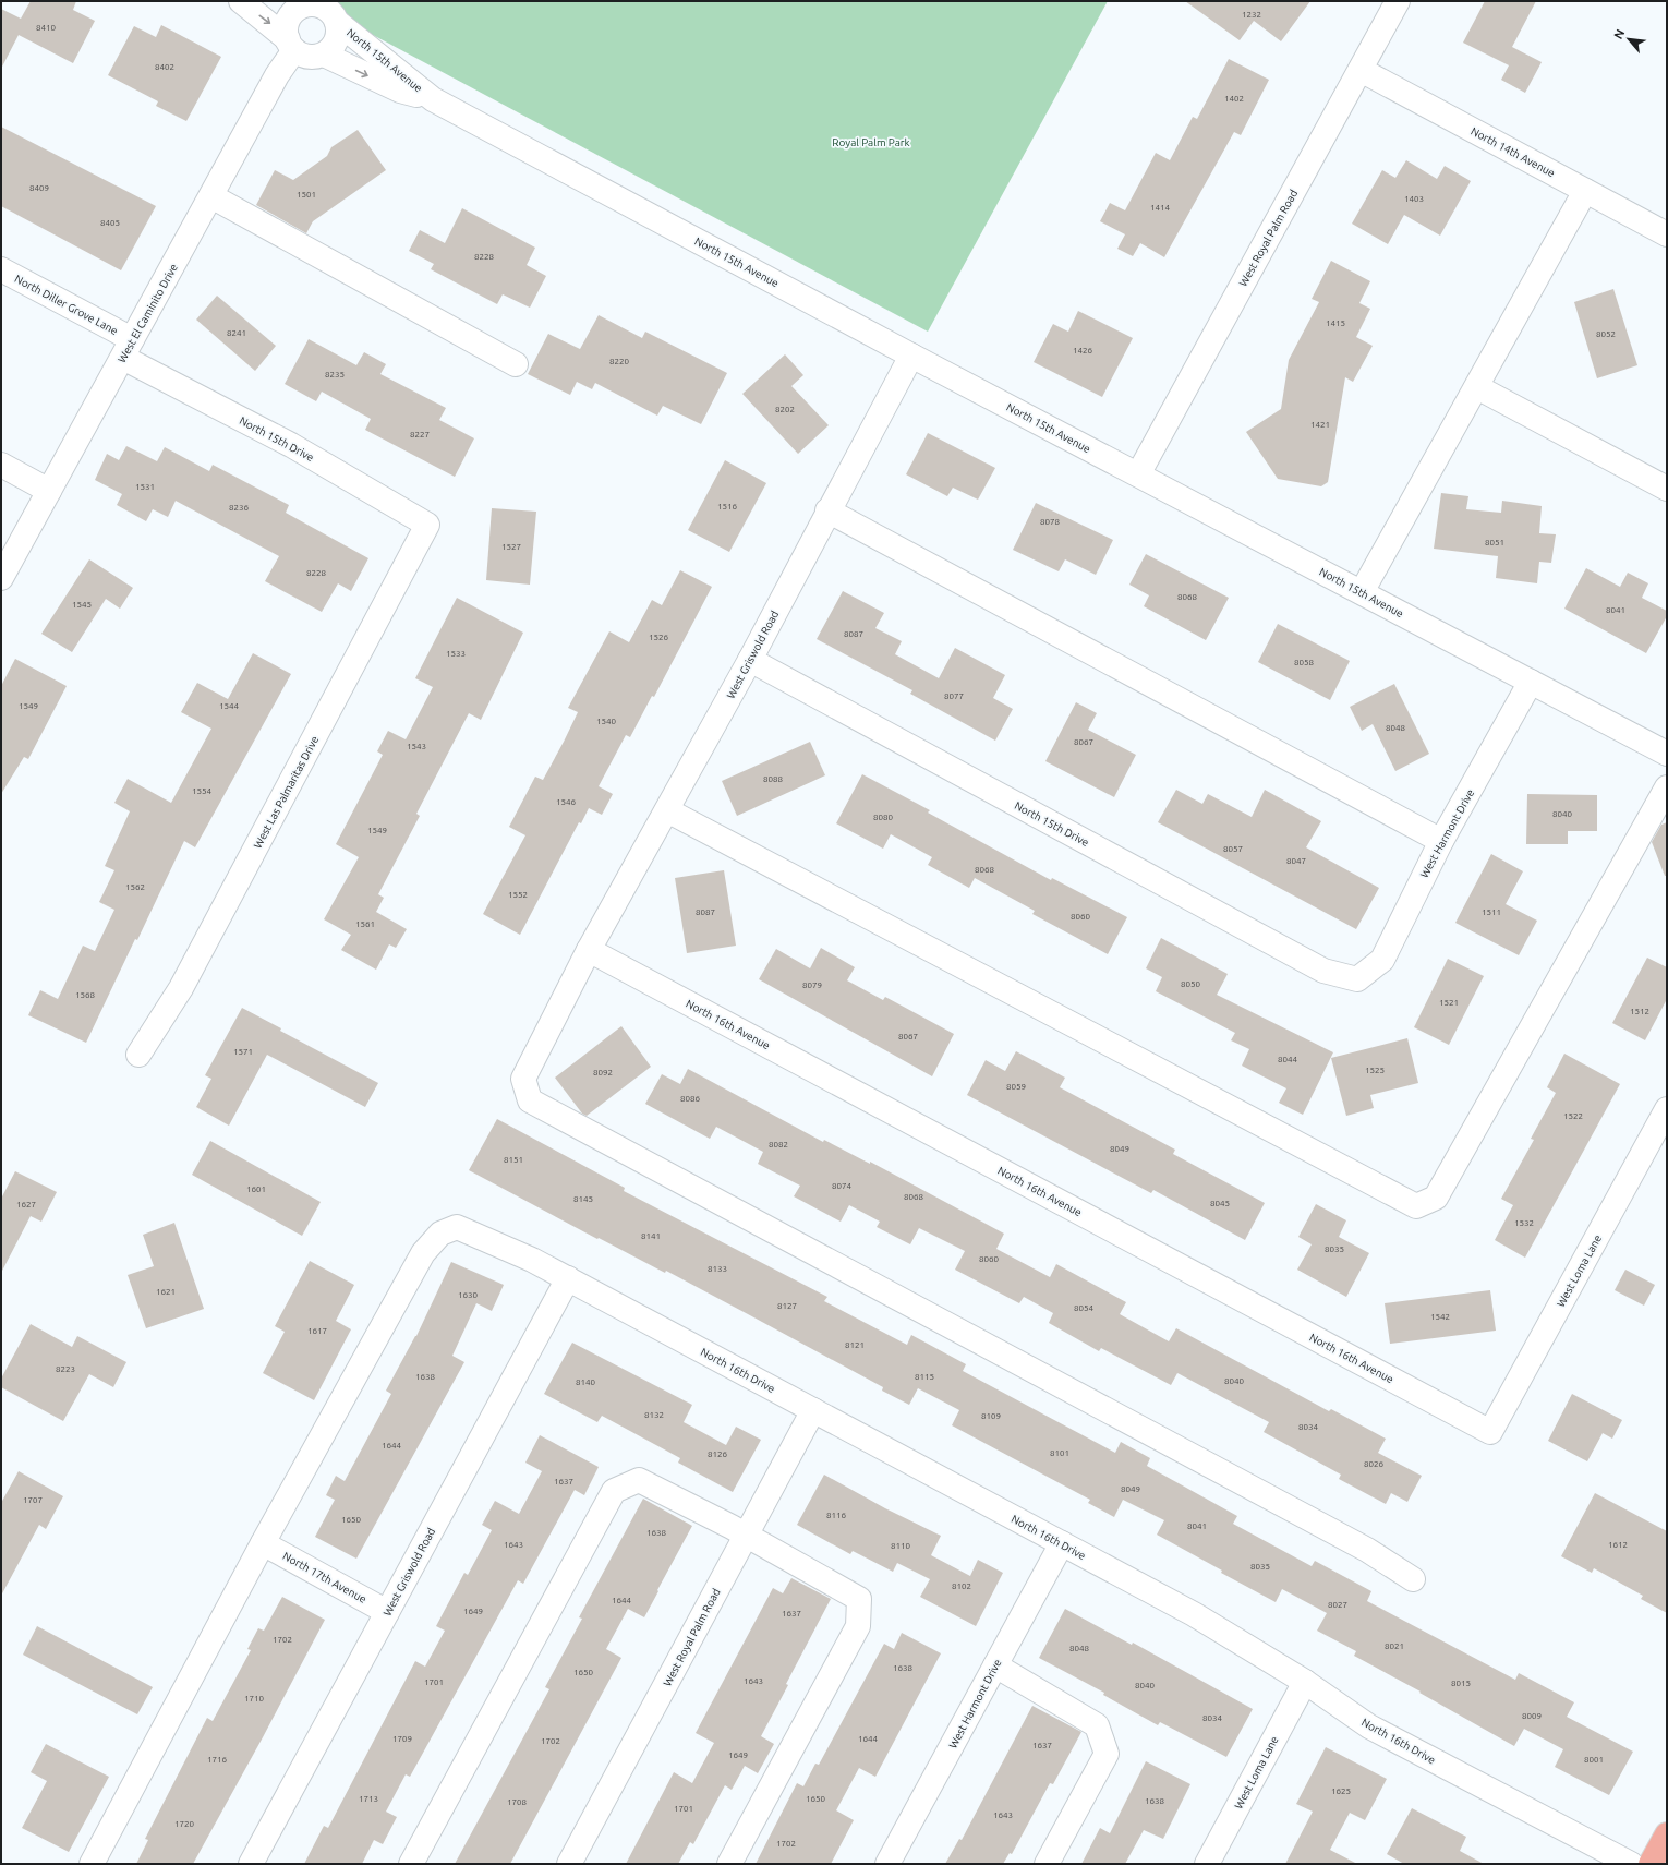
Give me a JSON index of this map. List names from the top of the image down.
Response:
{
  "streets": {
    "street": [
      "North 15th Avenue",
      "North 14th Avenue",
      "West Royal Palm Road",
      "North Diller Grove Lane",
      "West El Caminito Drive",
      "North 15th Drive",
      "West Griswold Road",
      "West Las Palmaritas Drive",
      "West Harmont Drive",
      "North 16th Avenue",
      "West Loma Lane",
      "North 16th Drive",
      "North 17th Avenue"
    ]
  },
  "crossings": [
    ["North 15th Avenue", "West Royal Palm Road"],
    ["North 15th Avenue", "West El Caminito Drive"],
    ["North 15th Avenue", "West Griswold Road"],
    ["North 15th Avenue", "West Harmont Drive"],
    ["North 14th Avenue", "West Royal Palm Road"],
    ["West Royal Palm Road", "North 16th Drive"],
    ["North Diller Grove Lane", "West El Caminito Drive"],
    ["North Diller Grove Lane", "North 15th Drive"],
    ["West El Caminito Drive", "North 15th Drive"],
    ["North 15th Drive", "West Griswold Road"],
    ["North 15th Drive", "West Las Palmaritas Drive"],
    ["North 15th Drive", "West Harmont Drive"],
    ["West Griswold Road", "North 16th Avenue"],
    ["West Griswold Road", "North 16th Drive"],
    ["West Griswold Road", "North 17th Avenue"],
    ["West Harmont Drive", "North 16th Drive"],
    ["North 16th Avenue", "West Loma Lane"],
    ["West Loma Lane", "North 16th Drive"],
    ["North 16th Drive", "North 17th Avenue"]
  ],
  "parks": ["Royal Palm Park"],
  "house_numbers": [
    "1232",
    "8410",
    "8402",
    "1402",
    "8409",
    "1501",
    "1403",
    "1414",
    "8405",
    "8228",
    "1415",
    "8241",
    "8052",
    "1426",
    "8220",
    "8235",
    "8202",
    "1421",
    "8227",
    "1531",
    "1516",
    "8236",
    "8078",
    "8051",
    "1527",
    "8228",
    "8068",
    "1545",
    "8041",
    "8087",
    "1526",
    "1533",
    "8058",
    "8077",
    "1549",
    "1544",
    "1540",
    "8048",
    "8067",
    "1543",
    "8088",
    "1554",
    "1546",
    "8040",
    "8080",
    "1549",
    "8057",
    "8047",
    "8068",
    "1562",
    "1552",
    "8087",
    "1511",
    "8060",
    "1561",
    "8050",
    "8079",
    "1568",
    "1521",
    "1512",
    "8067",
    "1571",
    "8044",
    "1525",
    "8092",
    "8059",
    "8086",
    "1522",
    "8082",
    "8049",
    "8151",
    "8074",
    "1601",
    "8068",
    "8145",
    "8045",
    "1627",
    "1532",
    "8141",
    "8035",
    "8060",
    "8133",
    "1621",
    "1630",
    "8127",
    "8054",
    "1542",
    "1617",
    "8121",
    "8223",
    "1638",
    "8115",
    "8040",
    "8140",
    "8132",
    "8109",
    "8034",
    "1644",
    "8101",
    "8126",
    "8026",
    "1637",
    "8049",
    "1707",
    "8116",
    "1650",
    "8041",
    "1638",
    "1643",
    "1612",
    "8110",
    "8035",
    "8102",
    "1644",
    "8027",
    "1649",
    "1637",
    "1702",
    "8021",
    "8048",
    "1638",
    "1650",
    "1643",
    "1701",
    "8015",
    "8040",
    "1710",
    "8009",
    "8034",
    "1709",
    "1644",
    "1702",
    "1637",
    "1649",
    "1716",
    "8001",
    "1625",
    "1713",
    "1650",
    "1638",
    "1708",
    "1701",
    "1643",
    "1720",
    "1702"
  ],
  "north": "top left"
}
